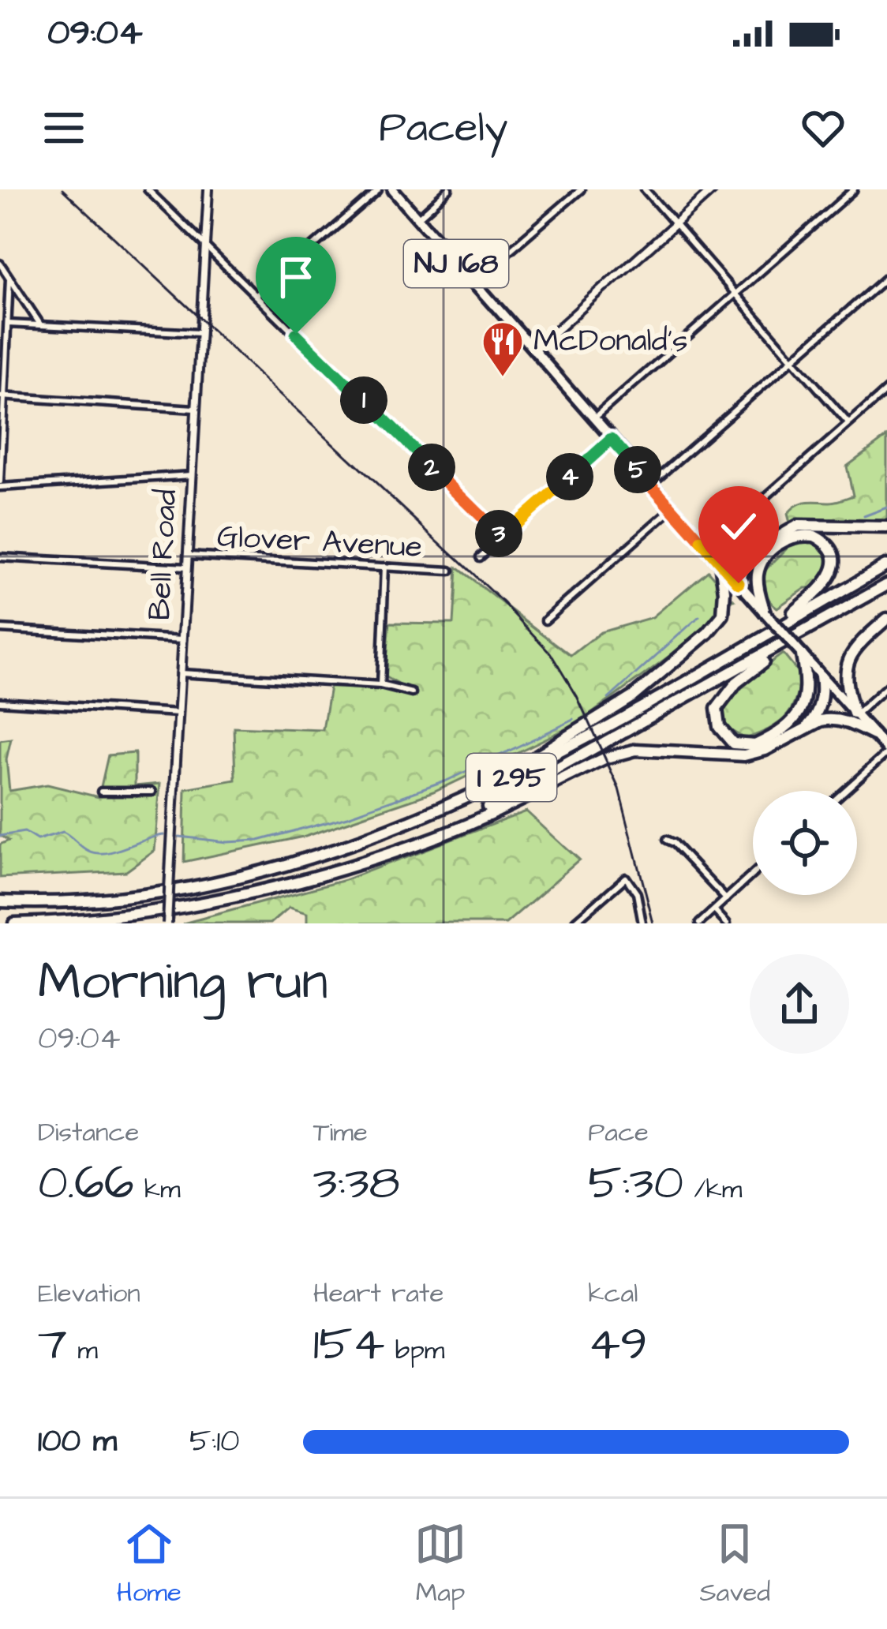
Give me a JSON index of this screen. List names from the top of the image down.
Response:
{
  "streets": {
    "highway": ["I 295"],
    "main road": ["NJ 168"],
    "street": ["Glover Avenue", "Bell Road"]
  },
  "crossings": [
    ["Glover Avenue", "Bell Road"]
  ],
  "places": {
    "restaurant": ["McDonald's"]
  },
  "page": {
    "status": "09:04",
    "header": "Pacely",
    "pins": [
      "1",
      "2",
      "5",
      "4",
      "3"
    ],
    "heading": ["Morning run", "09:04"],
    "stats": [
      ["Distance", "0.66 km"],
      ["Time", "3:38"],
      ["Pace", "5:30 /km"],
      ["Elevation", "7 m"],
      ["Heart rate", "154 bpm"],
      ["kcal", "49"]
    ],
    "list": [
      {
        "name": "100 m",
        "note": "5:10"
      }
    ],
    "tabs": ["Home", "Map", "Saved"]
  }
}
